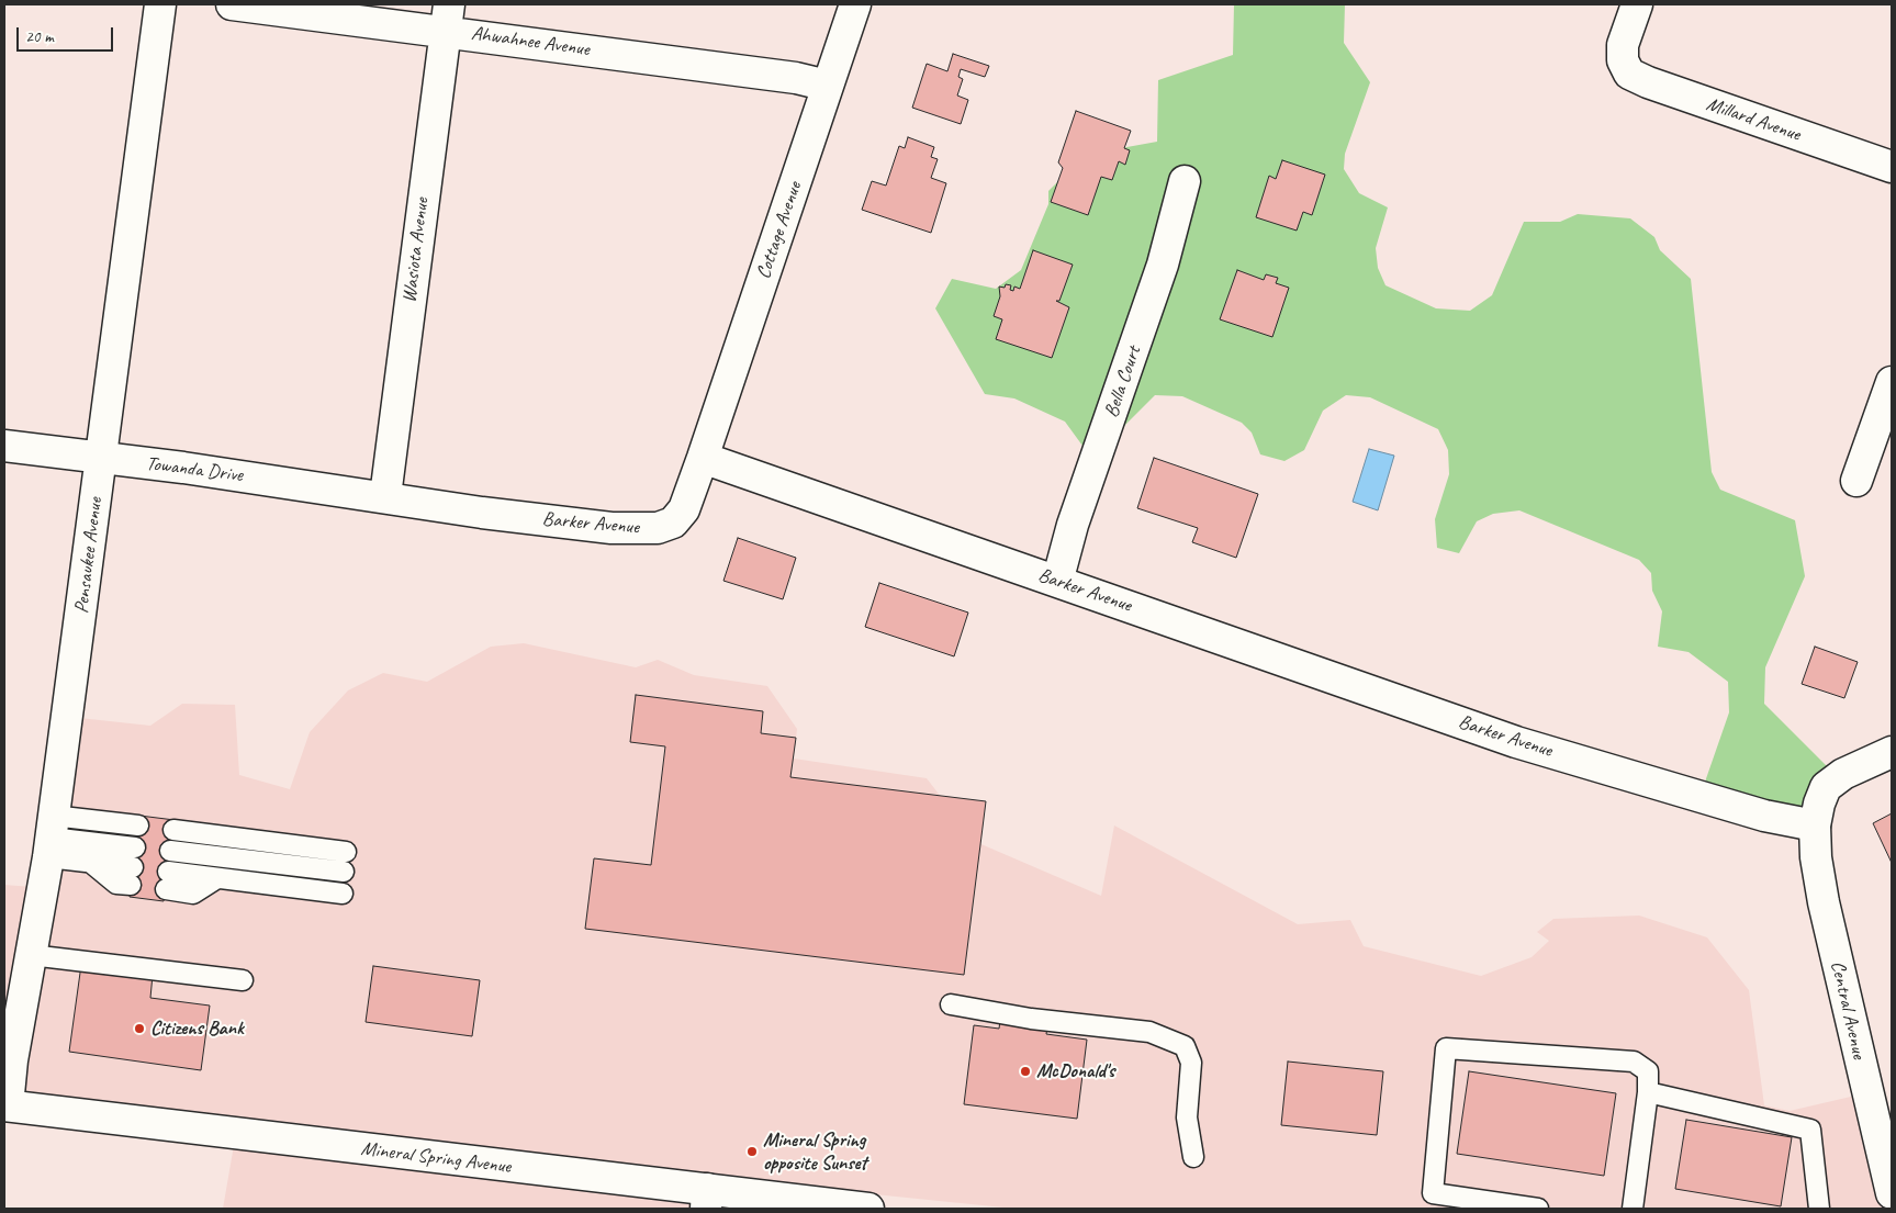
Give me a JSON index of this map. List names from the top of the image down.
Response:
{
  "streets": {
    "street": [
      "Ahwahnee Avenue",
      "Millard Avenue",
      "Cottage Avenue",
      "Wasiota Avenue",
      "Bella Court",
      "Towanda Drive",
      "Barker Avenue",
      "Pensaukee Avenue",
      "Central Avenue",
      "Mineral Spring Avenue"
    ]
  },
  "crossings": [
    ["Ahwahnee Avenue", "Cottage Avenue"],
    ["Ahwahnee Avenue", "Wasiota Avenue"],
    ["Cottage Avenue", "Barker Avenue"],
    ["Wasiota Avenue", "Towanda Drive"],
    ["Wasiota Avenue", "Barker Avenue"],
    ["Bella Court", "Barker Avenue"],
    ["Towanda Drive", "Barker Avenue"],
    ["Towanda Drive", "Pensaukee Avenue"],
    ["Barker Avenue", "Central Avenue"],
    ["Pensaukee Avenue", "Mineral Spring Avenue"]
  ],
  "places": ["Citizens Bank", "McDonald's", "Mineral Spring opposite Sunset"],
  "scale_bar": "20 m"
}
